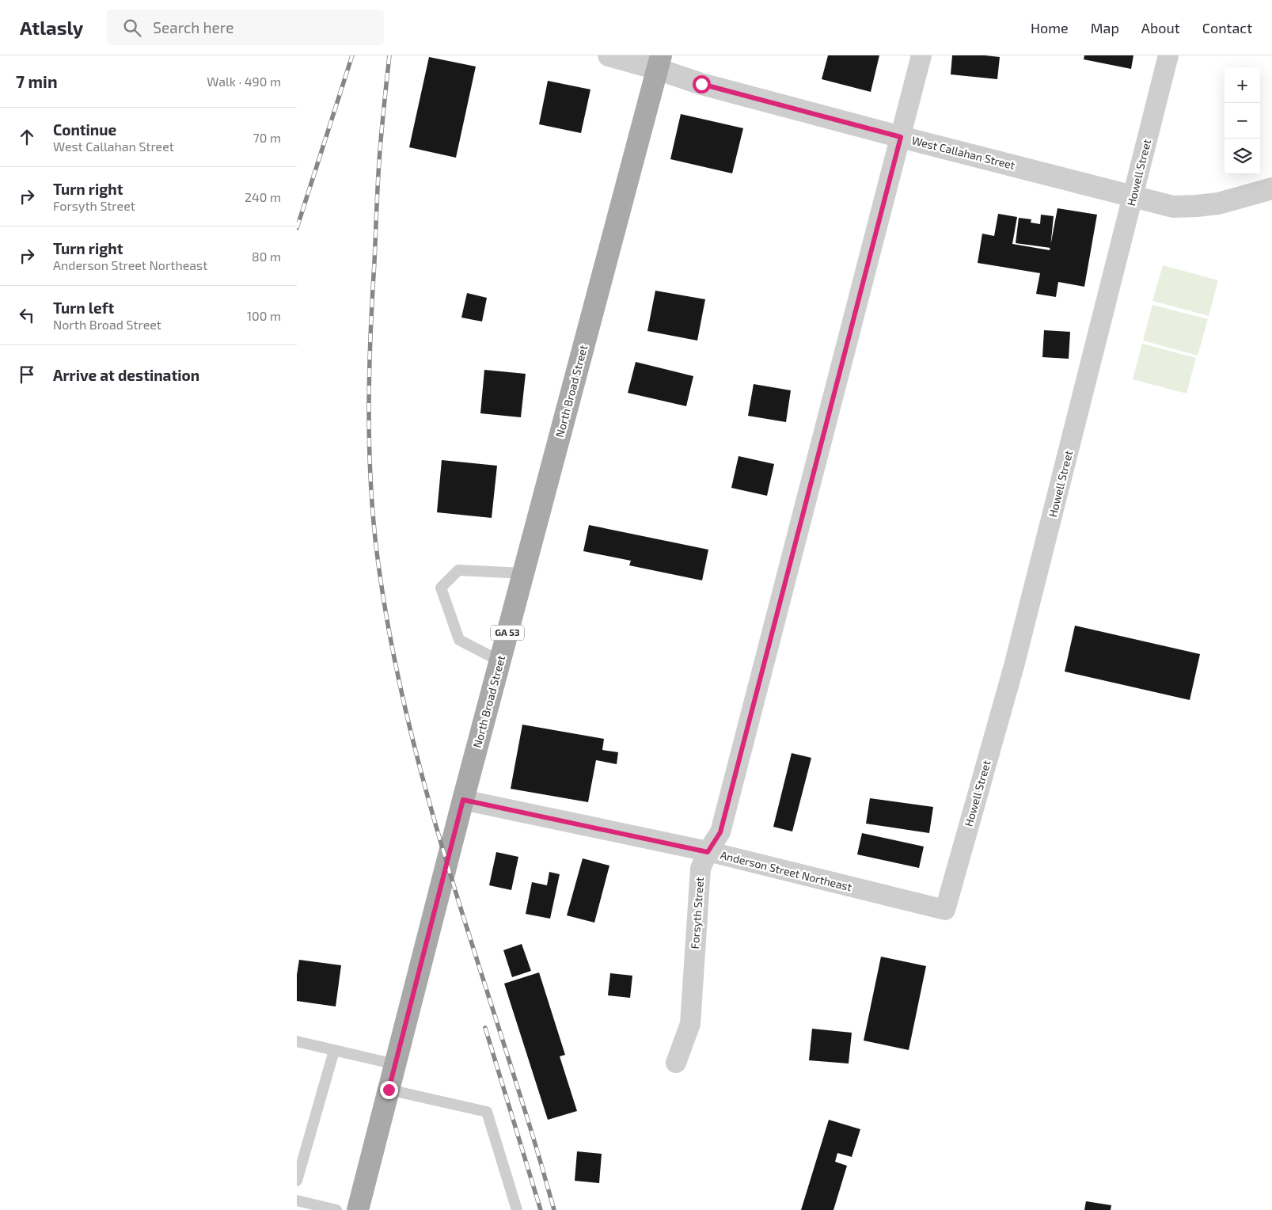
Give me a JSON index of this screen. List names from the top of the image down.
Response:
{
  "streets": {
    "main road": ["North Broad Street", "GA 53"],
    "street": [
      "West Callahan Street",
      "Howell Street",
      "Anderson Street Northeast",
      "Forsyth Street"
    ]
  },
  "crossings": [
    ["West Callahan Street", "Howell Street"],
    ["West Callahan Street", "North Broad Street"],
    ["West Callahan Street", "Forsyth Street"],
    ["Howell Street", "Anderson Street Northeast"],
    ["North Broad Street", "Anderson Street Northeast"],
    ["Anderson Street Northeast", "Forsyth Street"]
  ],
  "page": {
    "header": "Atlasly",
    "search": "Search here",
    "nav": [
      "Home",
      "Map",
      "About",
      "Contact"
    ],
    "heading": ["7 min", "Walk · 490 m"],
    "map_buttons": ["+", "−"],
    "list": [
      ["Continue", "West Callahan Street", "70 m"],
      ["Turn right", "Forsyth Street", "240 m"],
      ["Turn right", "Anderson Street Northeast", "80 m"],
      ["Turn left", "North Broad Street", "100 m"],
      "Arrive at destination"
    ]
  }
}
